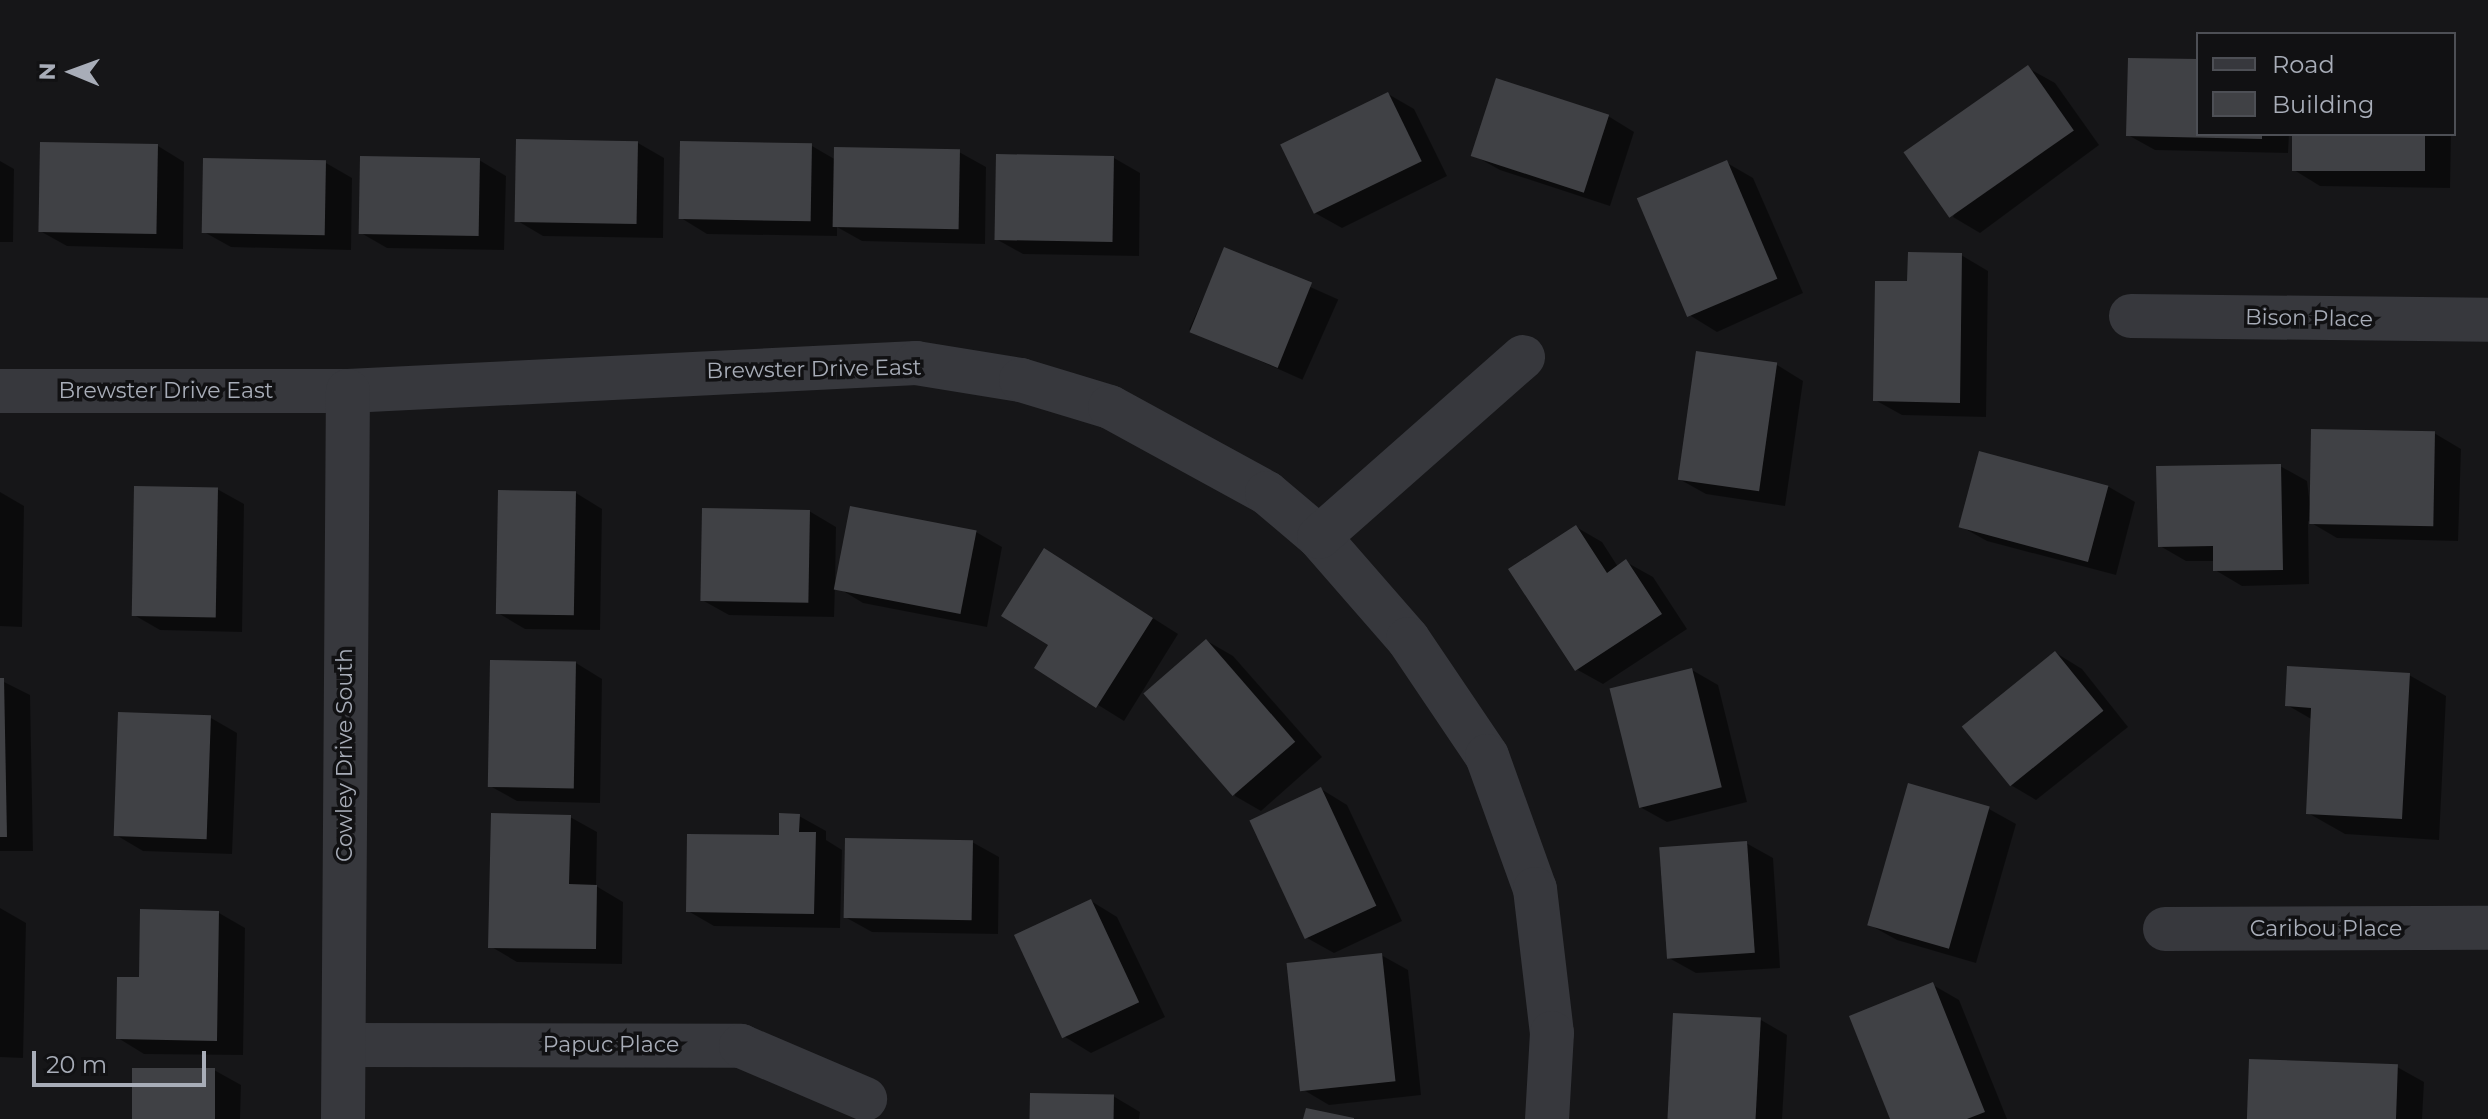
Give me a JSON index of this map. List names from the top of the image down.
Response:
{
  "streets": {
    "street": [
      "Bison Place",
      "Brewster Drive East",
      "Cowley Drive South",
      "Caribou Place",
      "Papuc Place"
    ]
  },
  "crossings": [
    ["Brewster Drive East", "Cowley Drive South"],
    ["Cowley Drive South", "Papuc Place"]
  ],
  "legend": ["Road", "Building"],
  "scale_bar": "20 m",
  "north": "left"
}
